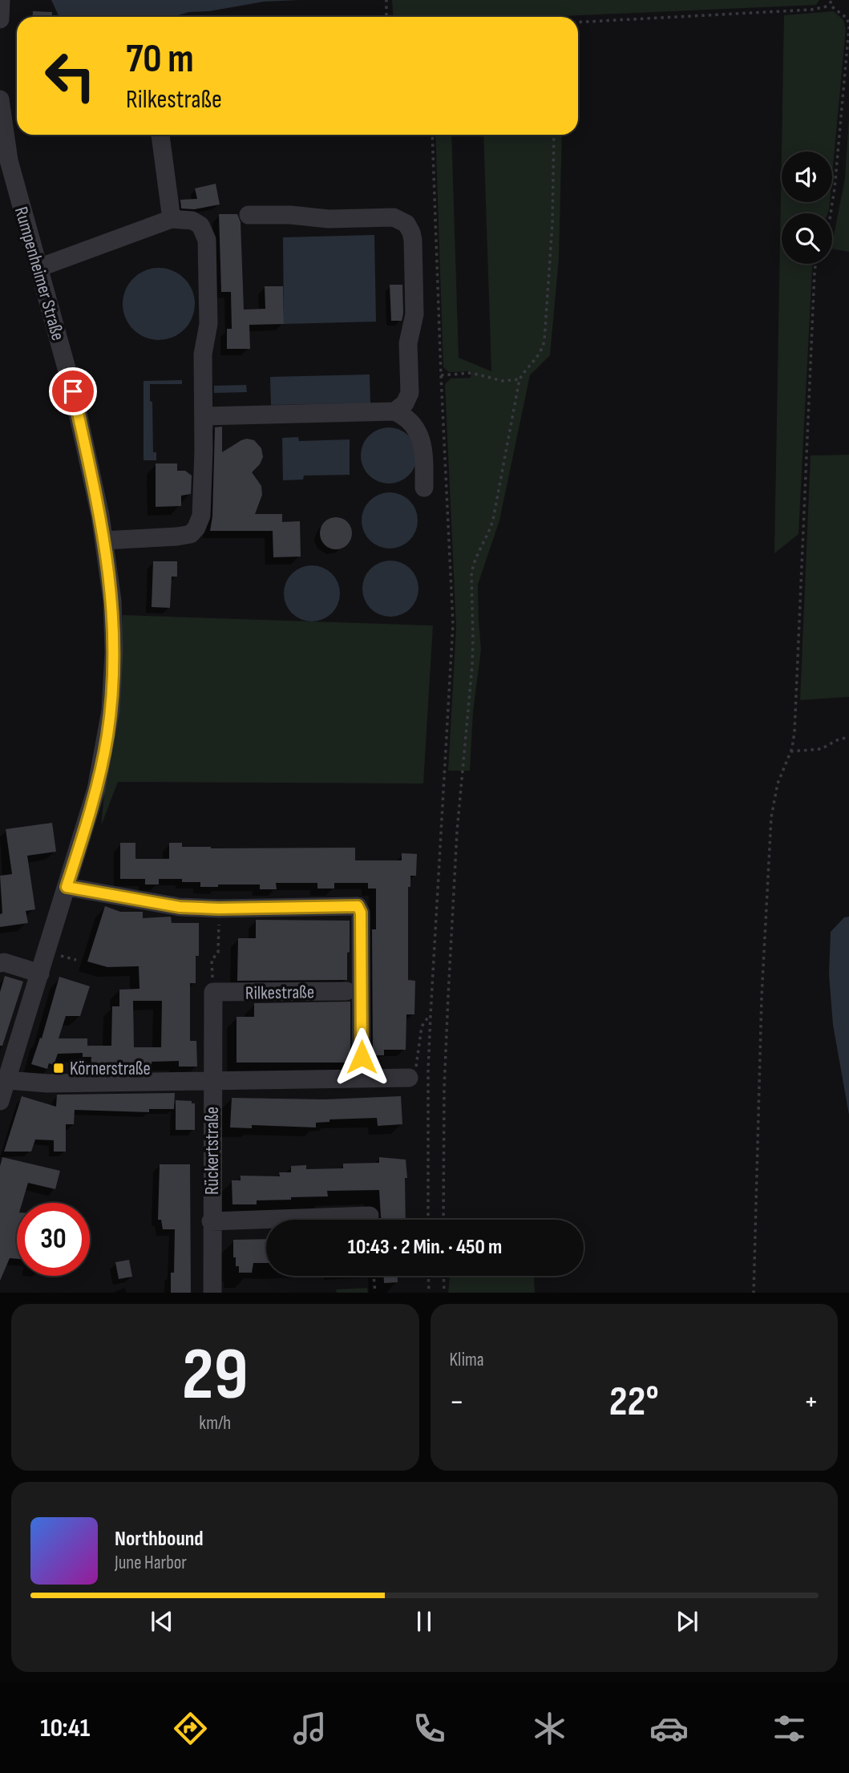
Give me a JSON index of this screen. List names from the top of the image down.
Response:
{
  "streets": {
    "street": ["Rumpenheimer Straße", "Rilkestraße", "Rückertstraße"]
  },
  "places": {
    "transit": ["Körnerstraße"]
  },
  "page": {
    "turn": ["70 m", "Rilkestraße"],
    "limit": "30",
    "trip": "10:43 · 2 Min. · 450 m",
    "tile": [
      ["29", "km/h"],
      "Klima"
    ],
    "heat": ["−", "22°", "+"],
    "song": ["Northbound", "June Harbor"],
    "tabs": "10:41"
  }
}
